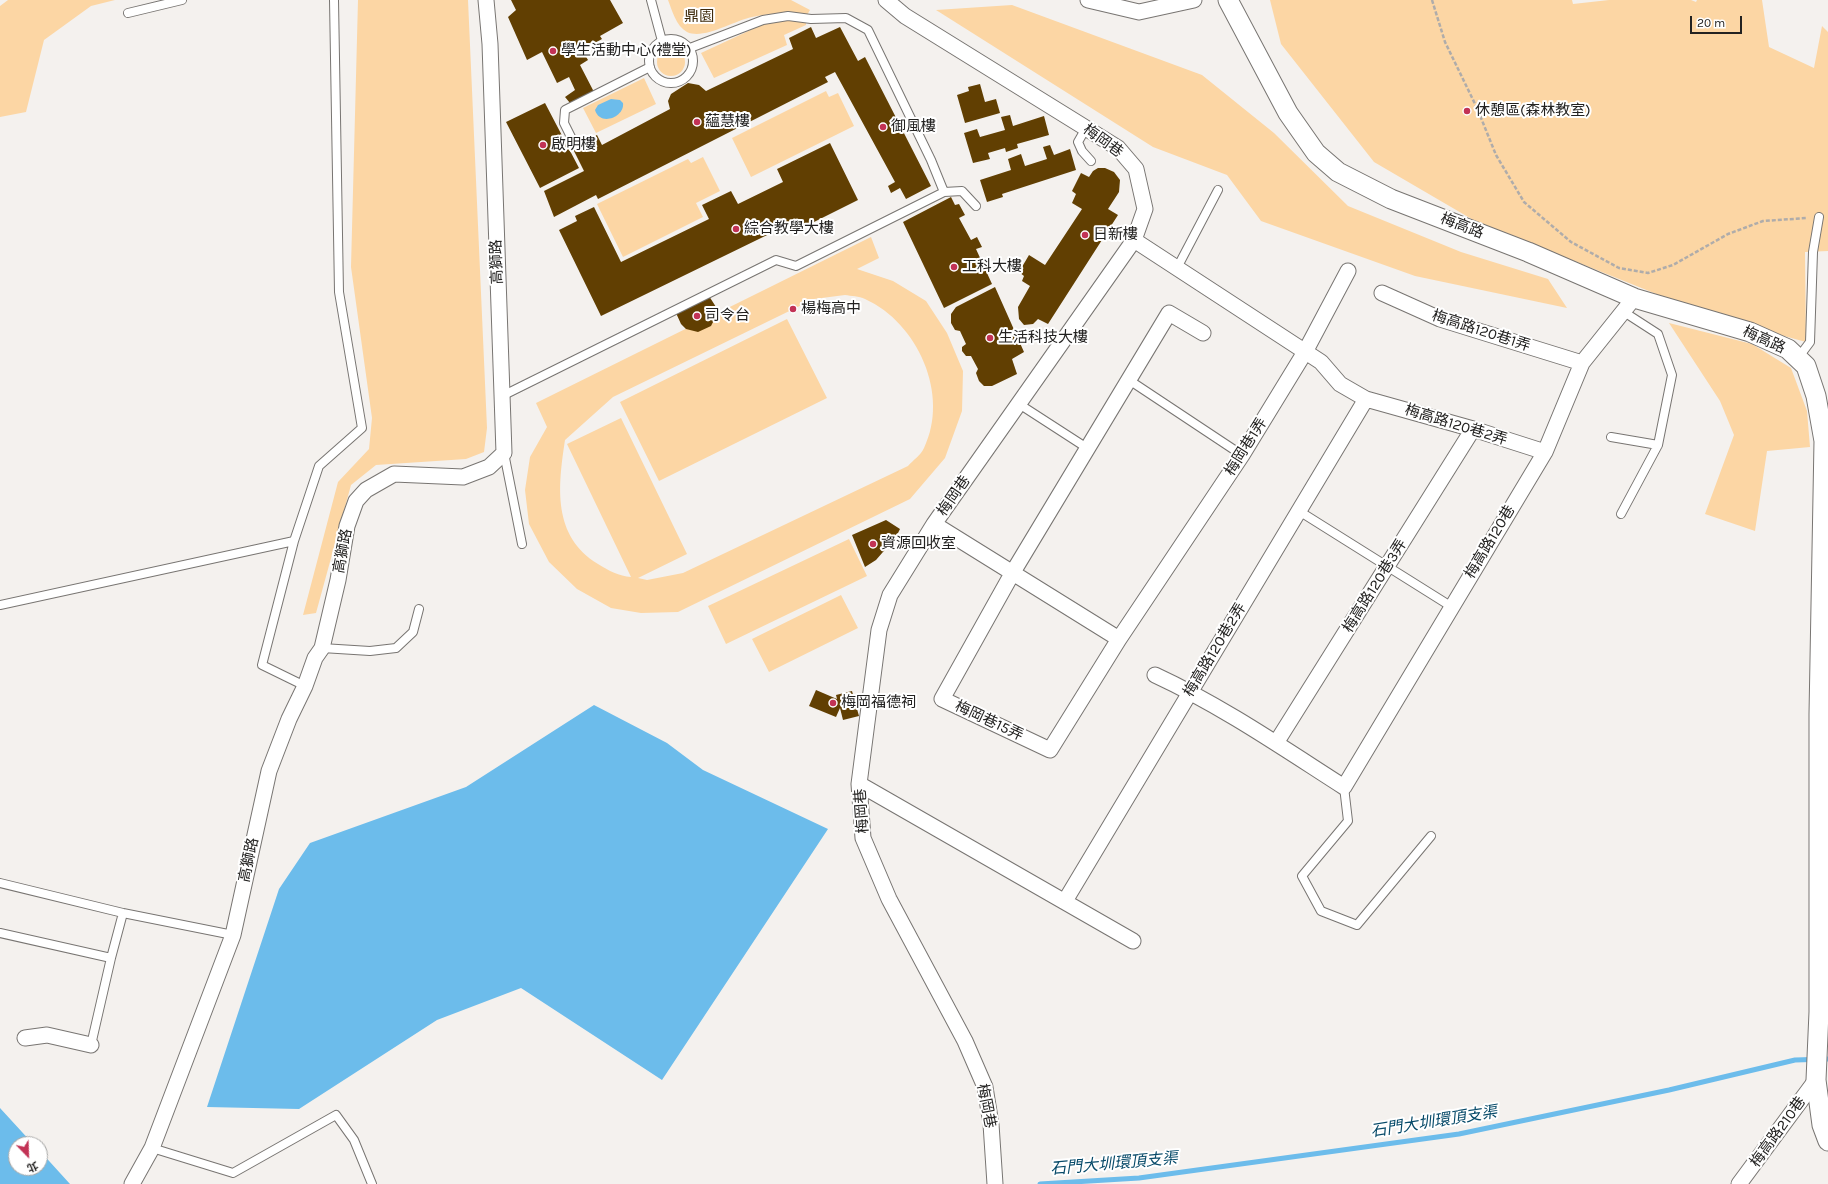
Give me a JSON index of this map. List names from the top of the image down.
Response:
{
  "streets": {
    "street": [
      "梅岡巷",
      "梅高路",
      "高獅路",
      "梅高路120巷1弄",
      "梅高路120巷2弄",
      "梅岡巷1弄",
      "梅高路120巷",
      "梅高路120巷3弄",
      "梅岡巷15弄",
      "梅高路210巷"
    ]
  },
  "crossings": [
    ["梅高路", "梅高路120巷"],
    ["梅高路", "梅高路210巷"],
    ["梅高路120巷1弄", "梅高路120巷"],
    ["梅高路120巷2弄", "梅岡巷1弄"],
    ["梅高路120巷2弄", "梅高路120巷"],
    ["梅高路120巷2弄", "梅高路120巷3弄"],
    ["梅岡巷1弄", "梅岡巷15弄"]
  ],
  "water": ["石門大圳環頂支渠"],
  "parks": ["鼎園"],
  "places": [
    "學生活動中心(禮堂)",
    "休憩區(森林教室)",
    "蘊慧樓",
    "御風樓",
    "啟明樓",
    "綜合教學大樓",
    "日新樓",
    "工科大樓",
    "楊梅高中",
    "司令台",
    "生活科技大樓",
    "資源回收室",
    "梅岡福德祠"
  ],
  "scale_bar": "20 m",
  "north": "bottom right"
}
